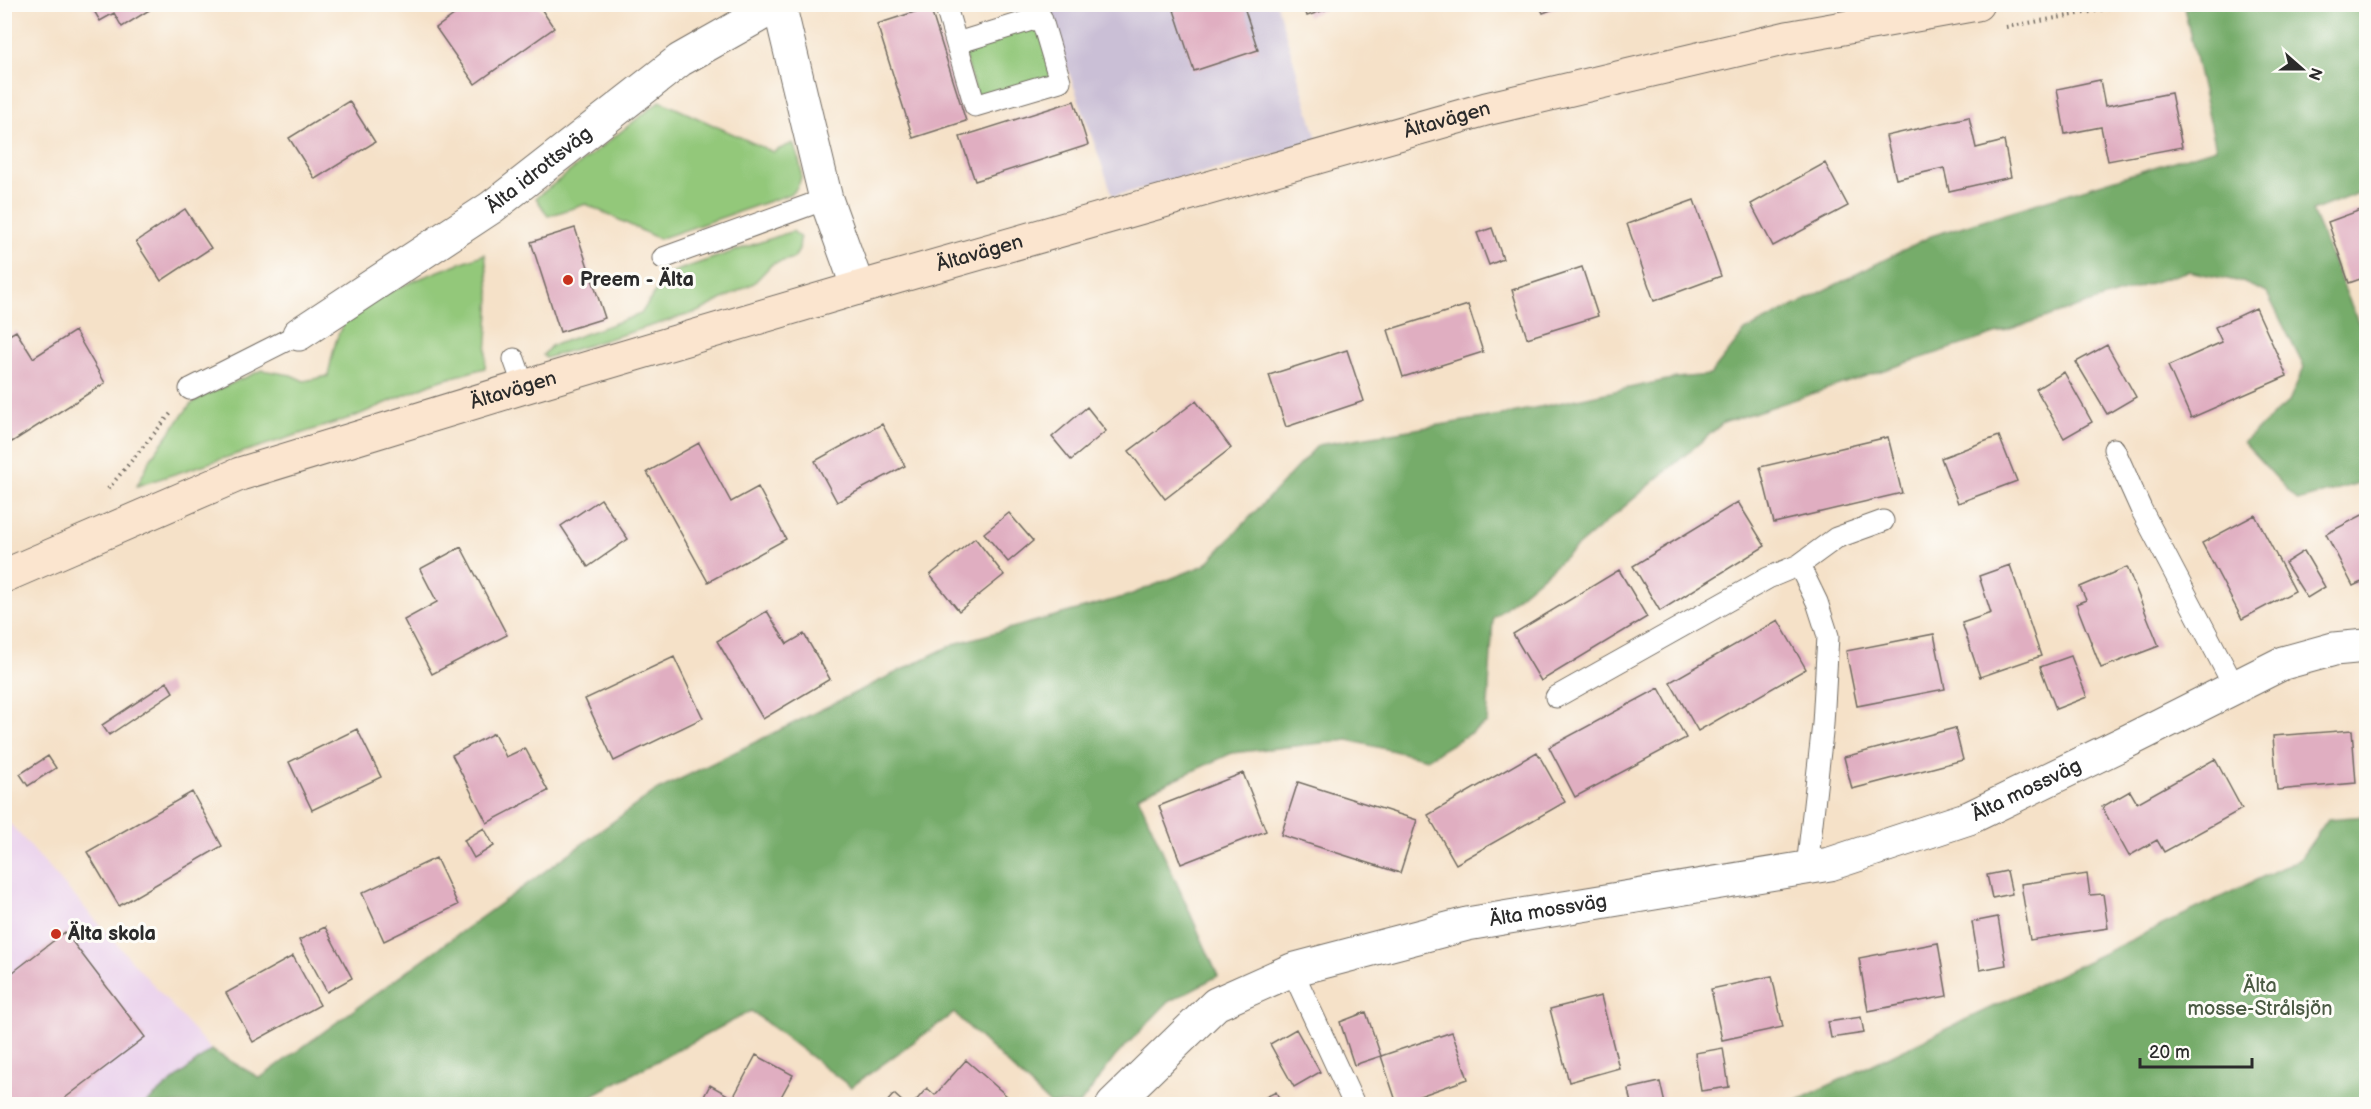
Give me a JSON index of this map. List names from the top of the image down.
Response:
{
  "streets": {
    "main road": ["Ältavägen"],
    "street": ["Älta idrottsväg", "Älta mossväg"]
  },
  "crossings": [
    ["Ältavägen", "Älta idrottsväg"]
  ],
  "parks": ["Älta mosse-Strålsjön"],
  "places": ["Preem - Älta", "Älta skola"],
  "scale_bar": "20 m",
  "north": "right"
}
